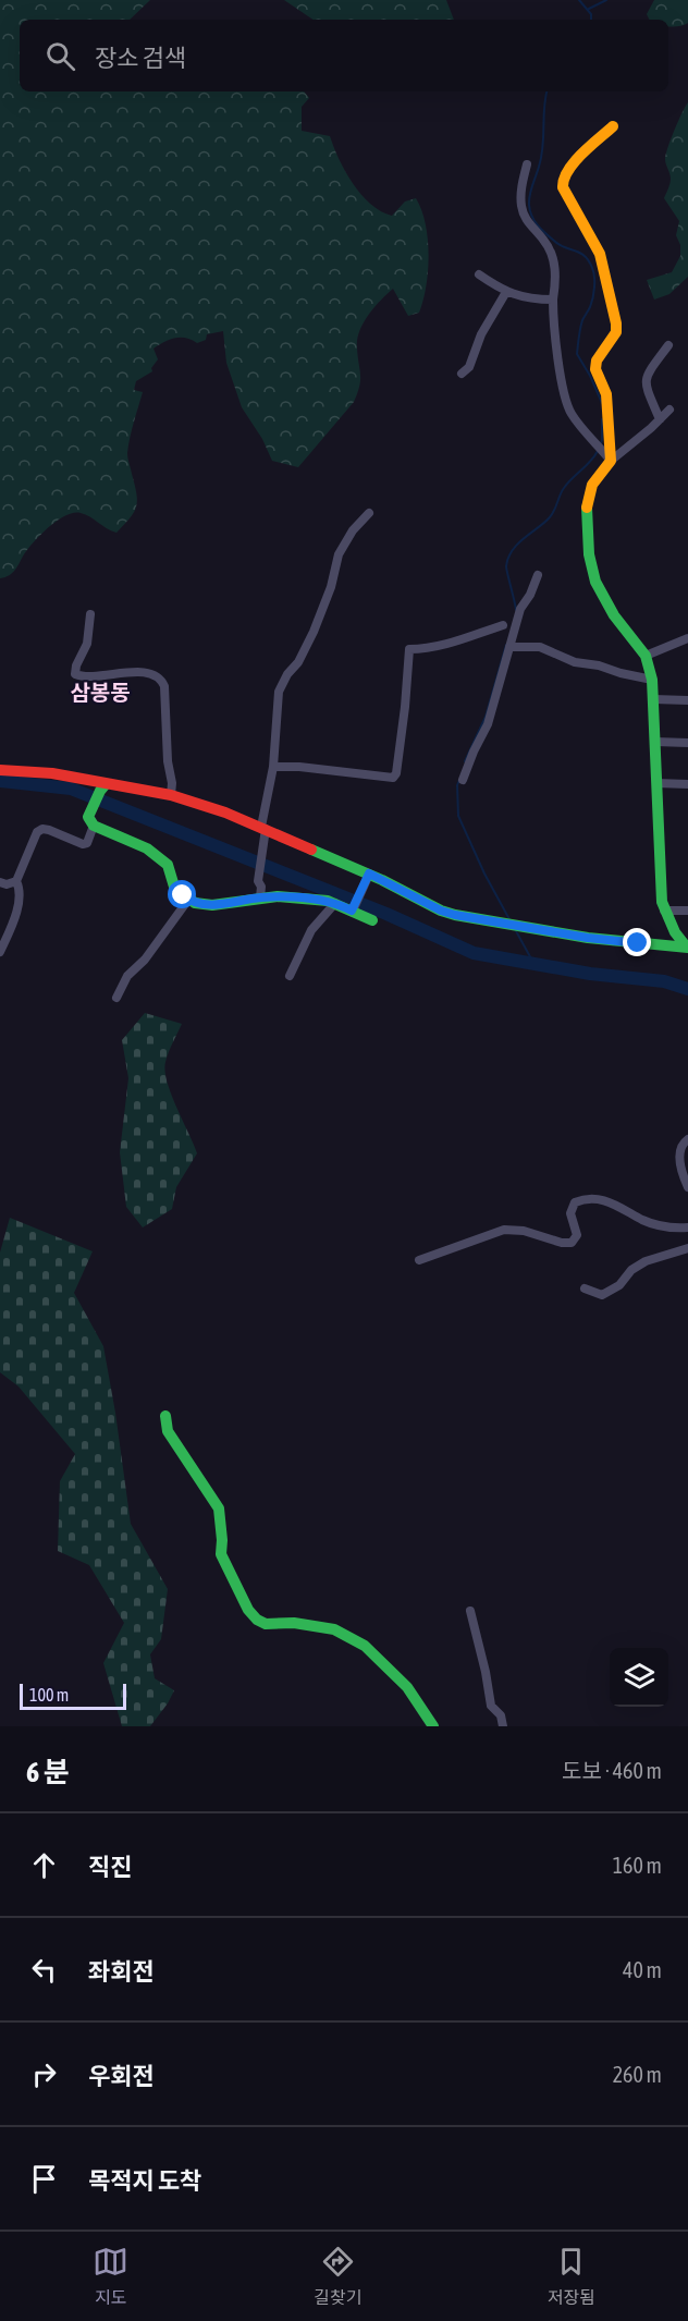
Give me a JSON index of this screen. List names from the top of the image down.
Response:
{
  "districts": ["삼봉동"],
  "scale_bar": "100 m",
  "page": {
    "search": "장소 검색",
    "scale": "100 m",
    "heading": ["6 분", "도보 · 460 m"],
    "list": [
      ["직진", "160 m"],
      ["좌회전", "40 m"],
      ["우회전", "260 m"],
      "목적지 도착"
    ],
    "nav": ["지도", "길찾기", "저장됨"]
  }
}
